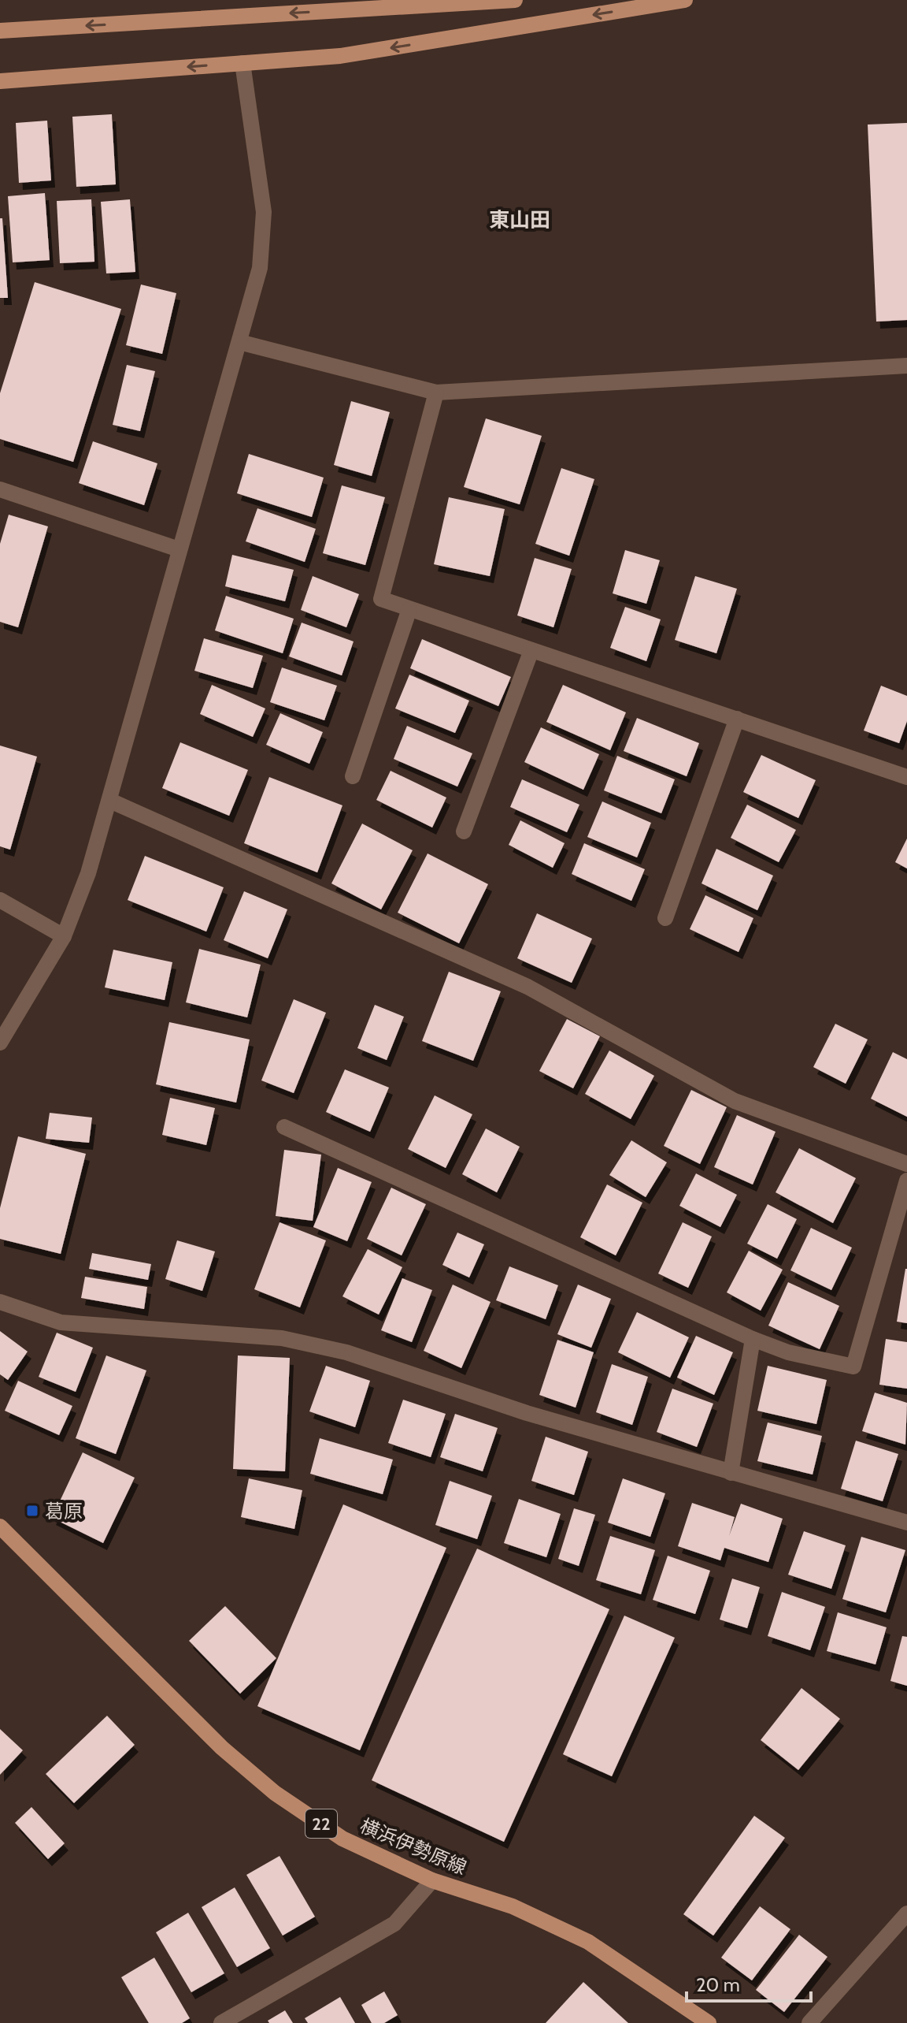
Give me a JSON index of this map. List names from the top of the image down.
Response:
{
  "streets": {
    "main road": ["22", "横浜伊勢原線"]
  },
  "districts": ["東山田"],
  "places": {
    "transit": ["葛原"]
  },
  "scale_bar": "20 m"
}
